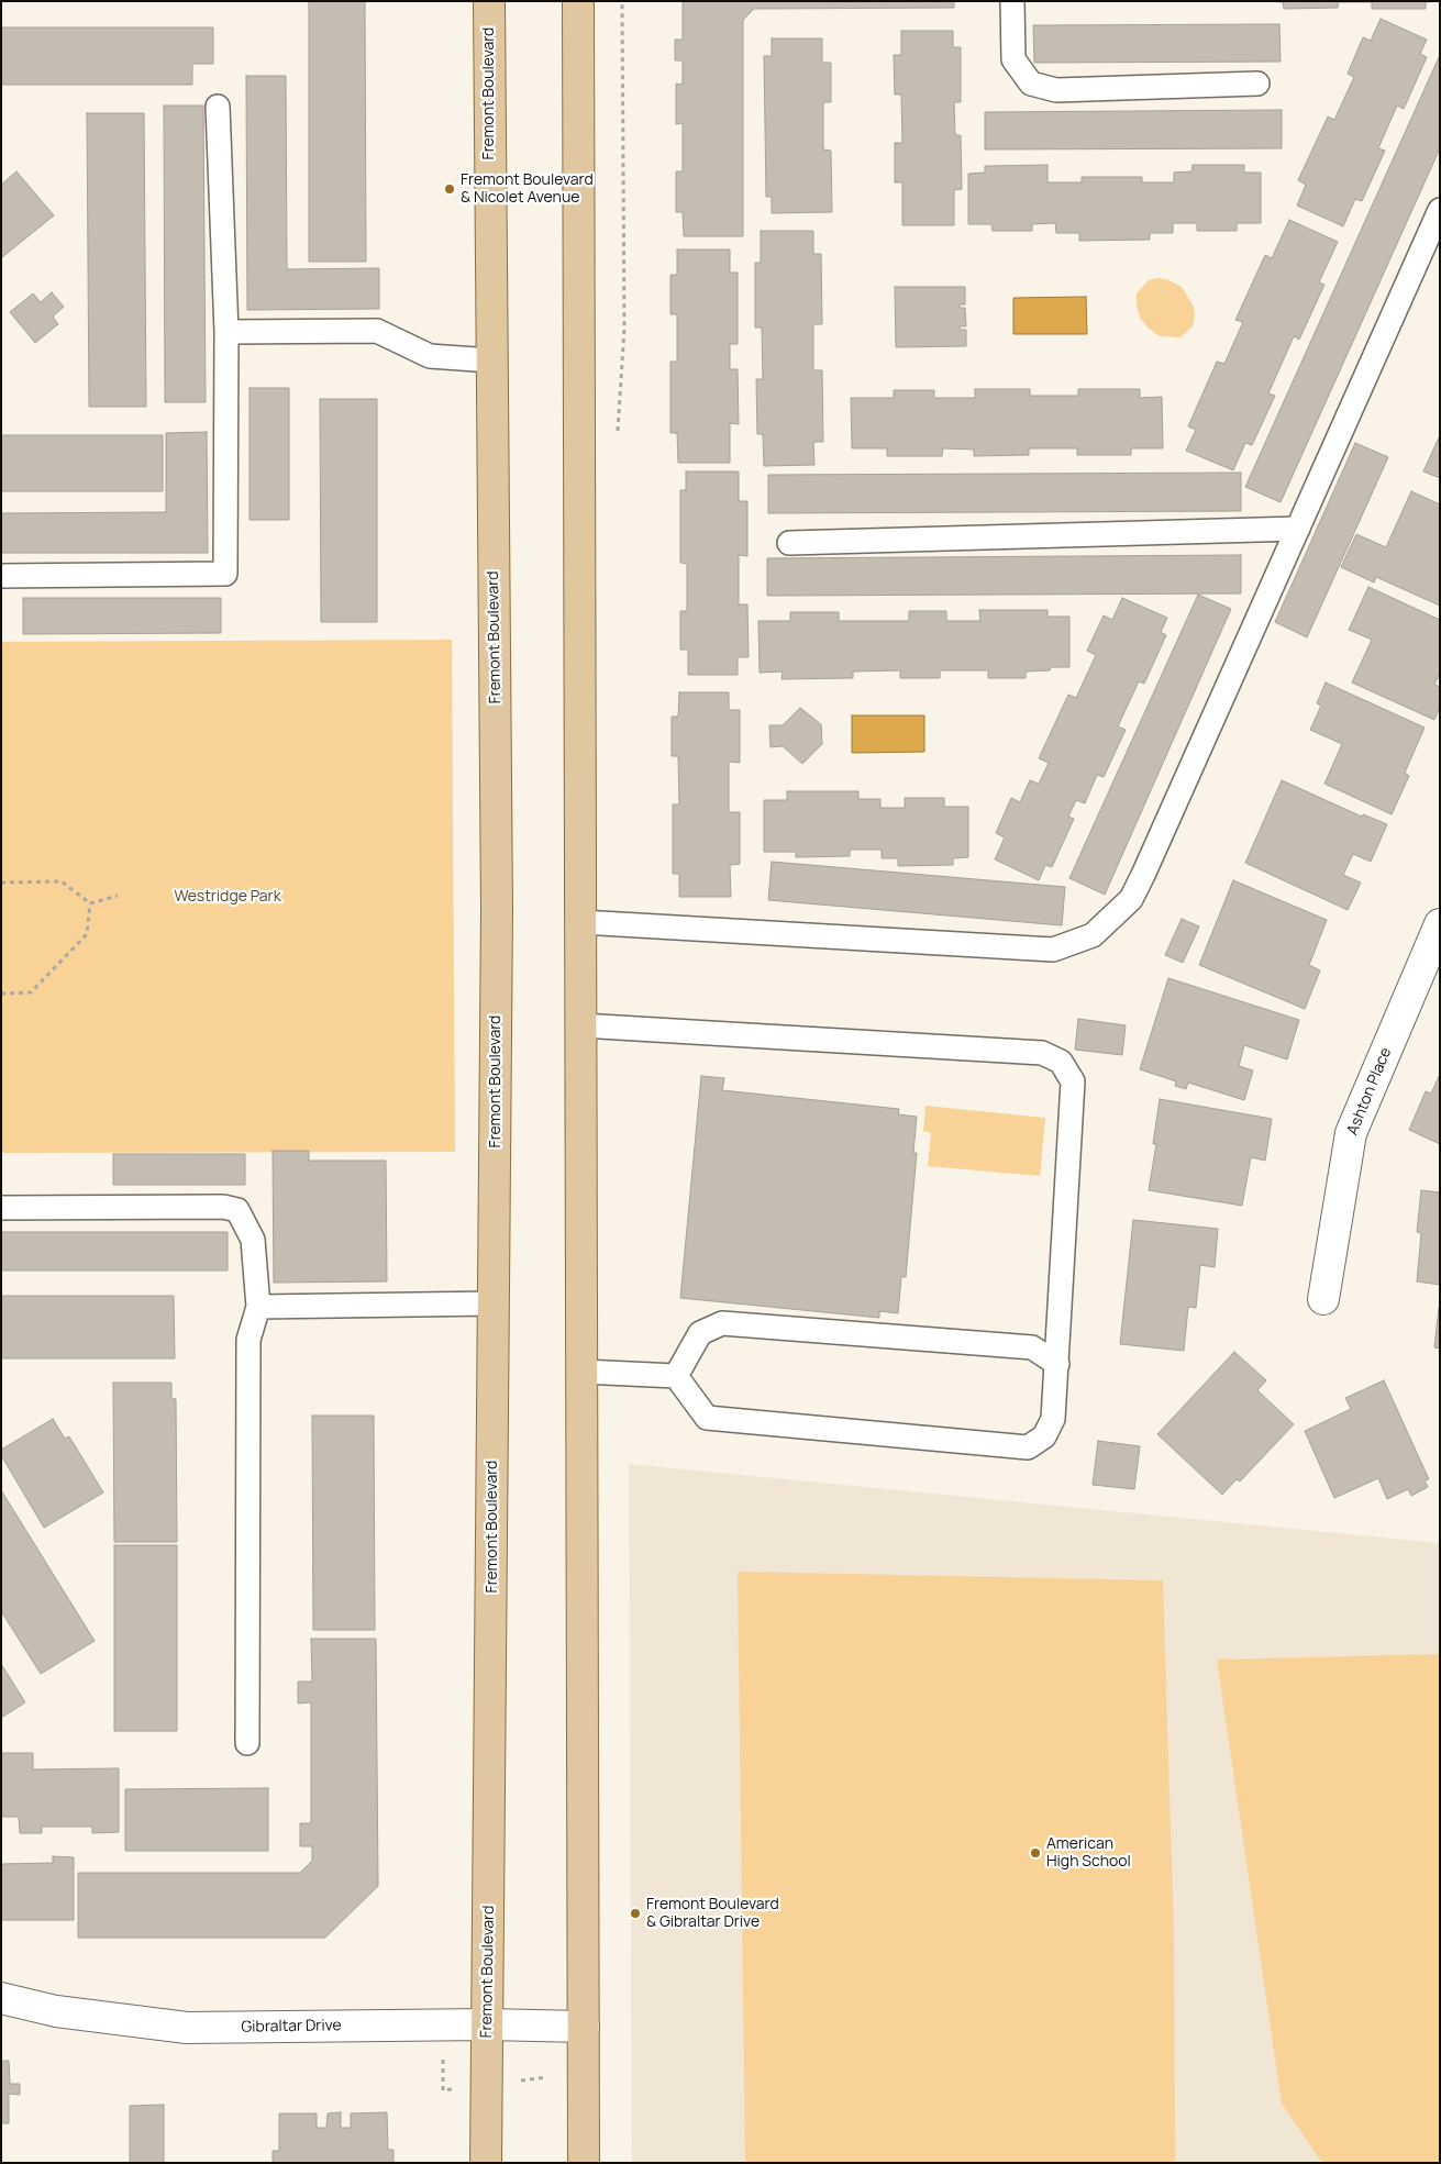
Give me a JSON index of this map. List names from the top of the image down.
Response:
{
  "streets": {
    "main road": ["Fremont Boulevard"],
    "street": ["Ashton Place", "Gibraltar Drive"]
  },
  "crossings": [
    ["Fremont Boulevard", "Gibraltar Drive"]
  ],
  "parks": ["Westridge Park"],
  "places": ["Fremont Boulevard & Nicolet Avenue", "American High School", "Fremont Boulevard & Gibraltar Drive"]
}
